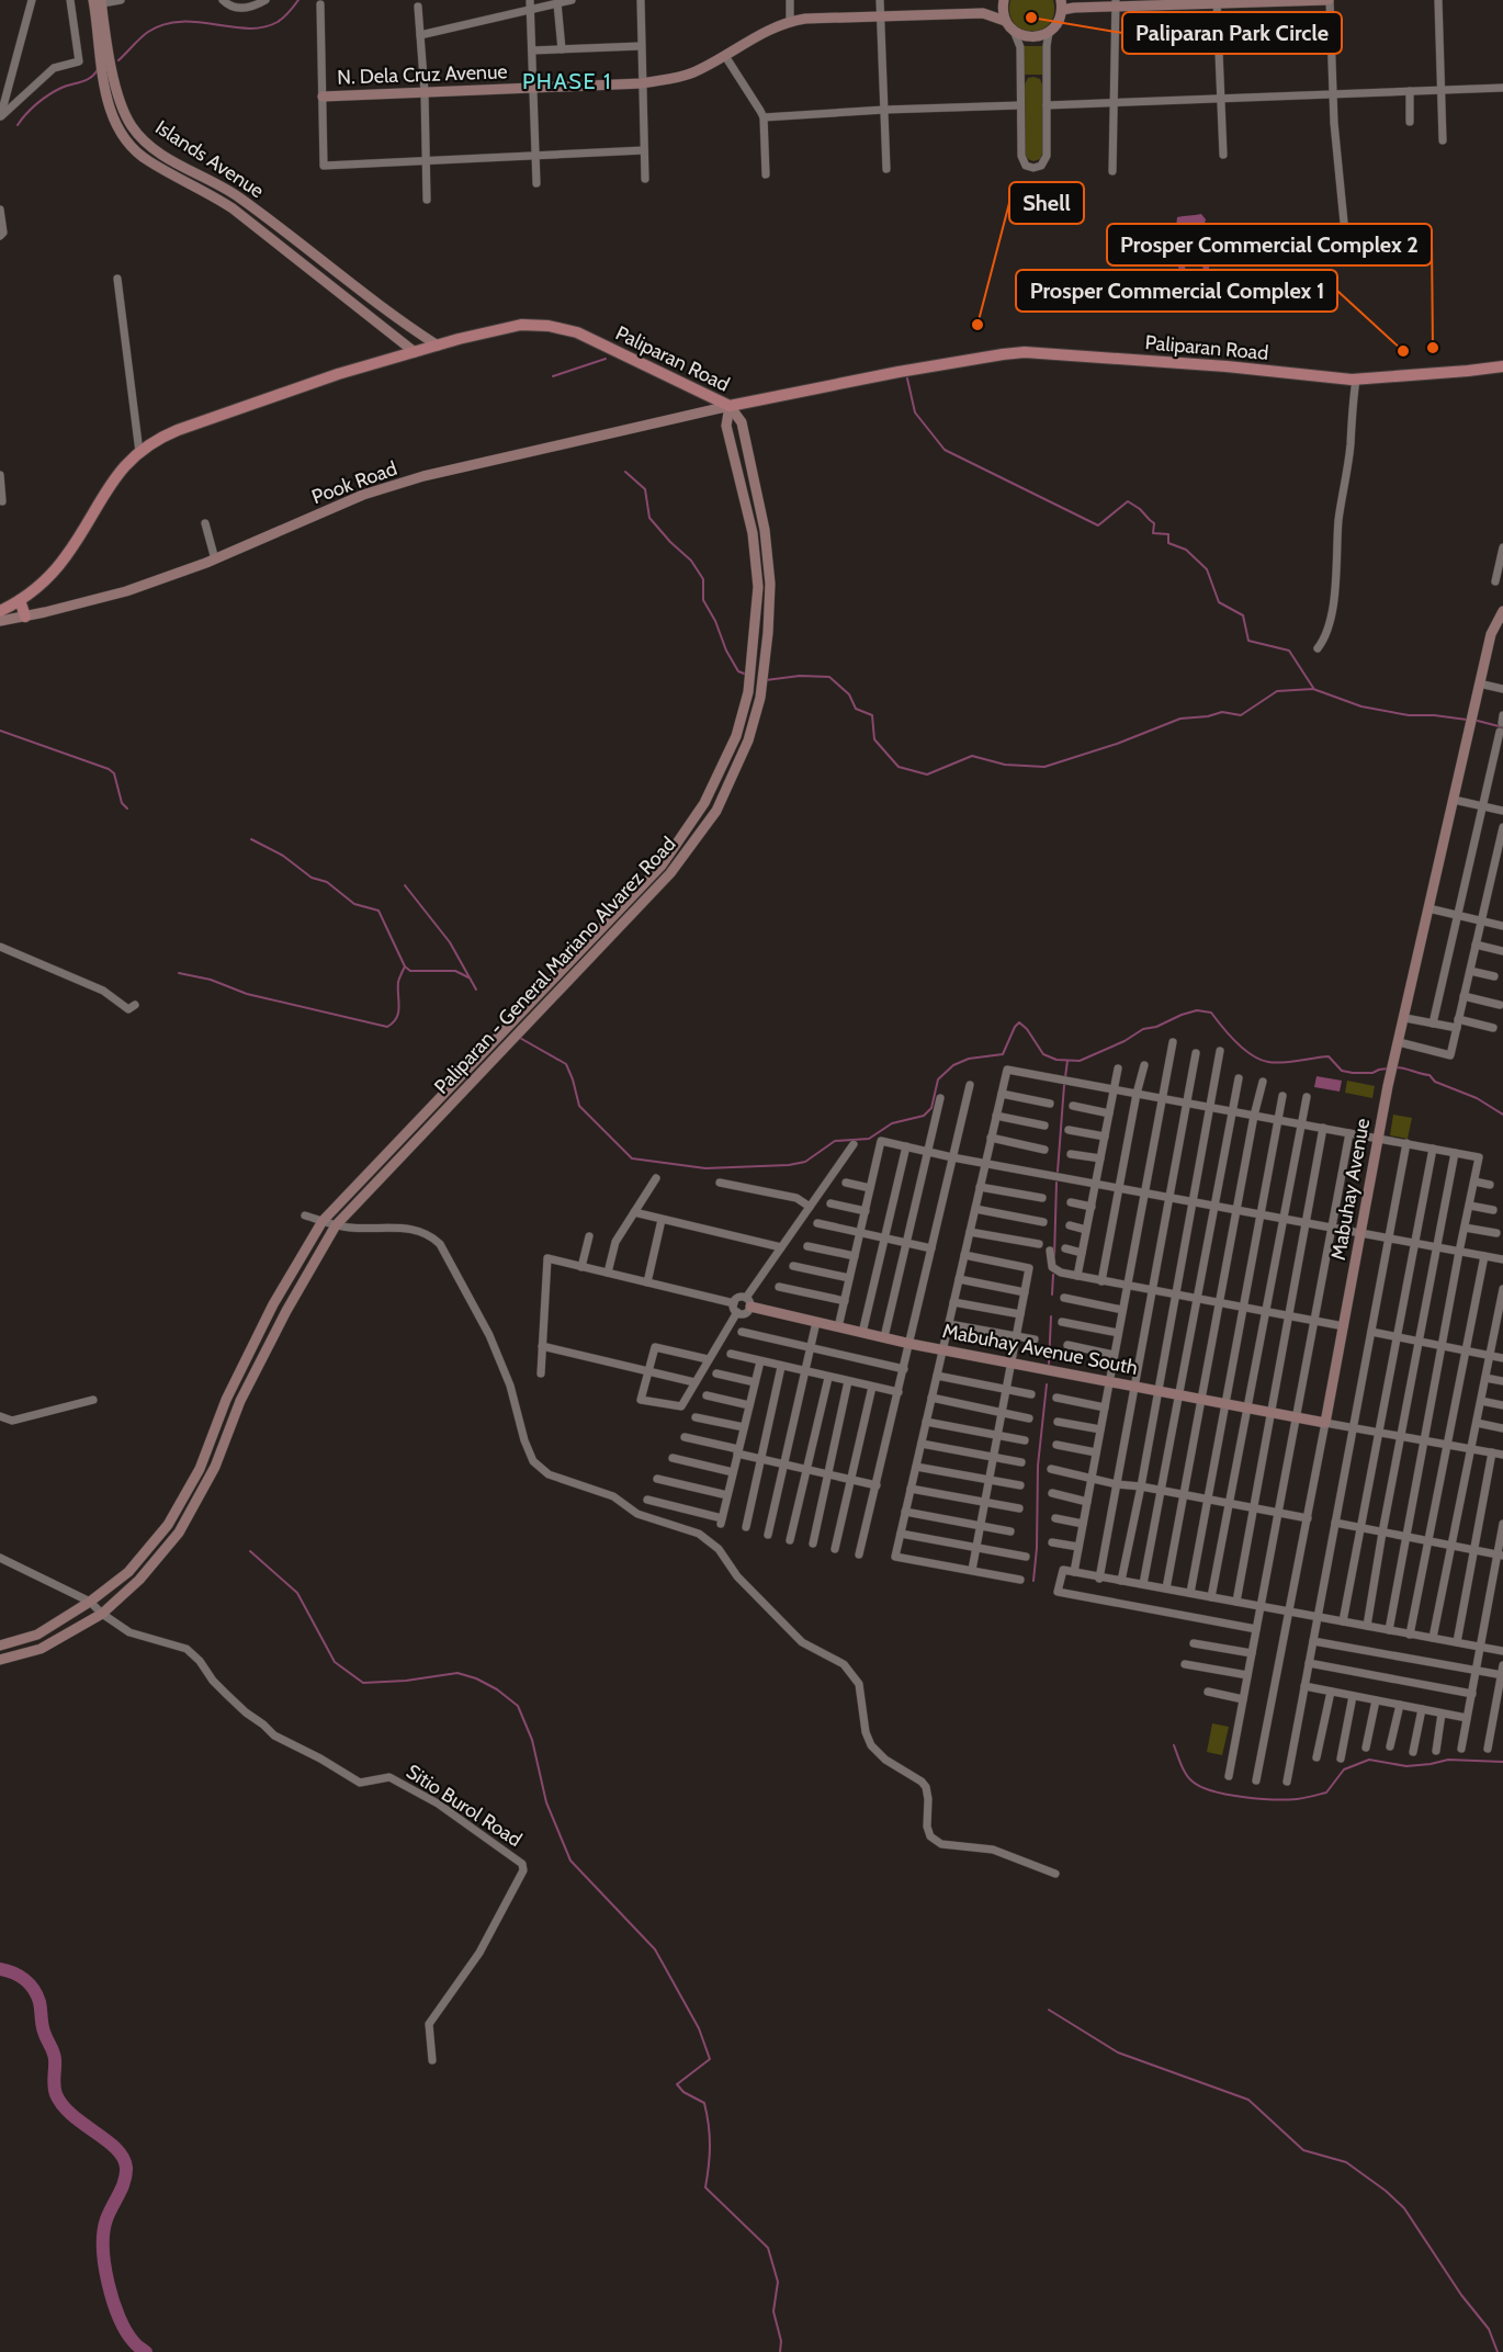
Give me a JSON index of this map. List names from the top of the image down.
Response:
{
  "streets": {
    "main road": ["Paliparan Road"],
    "street": [
      "N. Dela Cruz Avenue",
      "Islands Avenue",
      "Pook Road",
      "Paliparan - General Mariano Alvarez Road",
      "Mabuhay Avenue",
      "Mabuhay Avenue South",
      "Sitio Burol Road"
    ]
  },
  "crossings": [
    ["Islands Avenue", "Paliparan Road"],
    ["Paliparan Road", "Pook Road"],
    ["Paliparan Road", "Paliparan - General Mariano Alvarez Road"],
    ["Pook Road", "Paliparan - General Mariano Alvarez Road"],
    ["Paliparan - General Mariano Alvarez Road", "Sitio Burol Road"],
    ["Mabuhay Avenue", "Mabuhay Avenue South"]
  ],
  "districts": ["PHASE 1"],
  "places": [
    "Paliparan Park Circle",
    "Shell",
    "Prosper Commercial Complex 2",
    "Prosper Commercial Complex 1"
  ]
}
